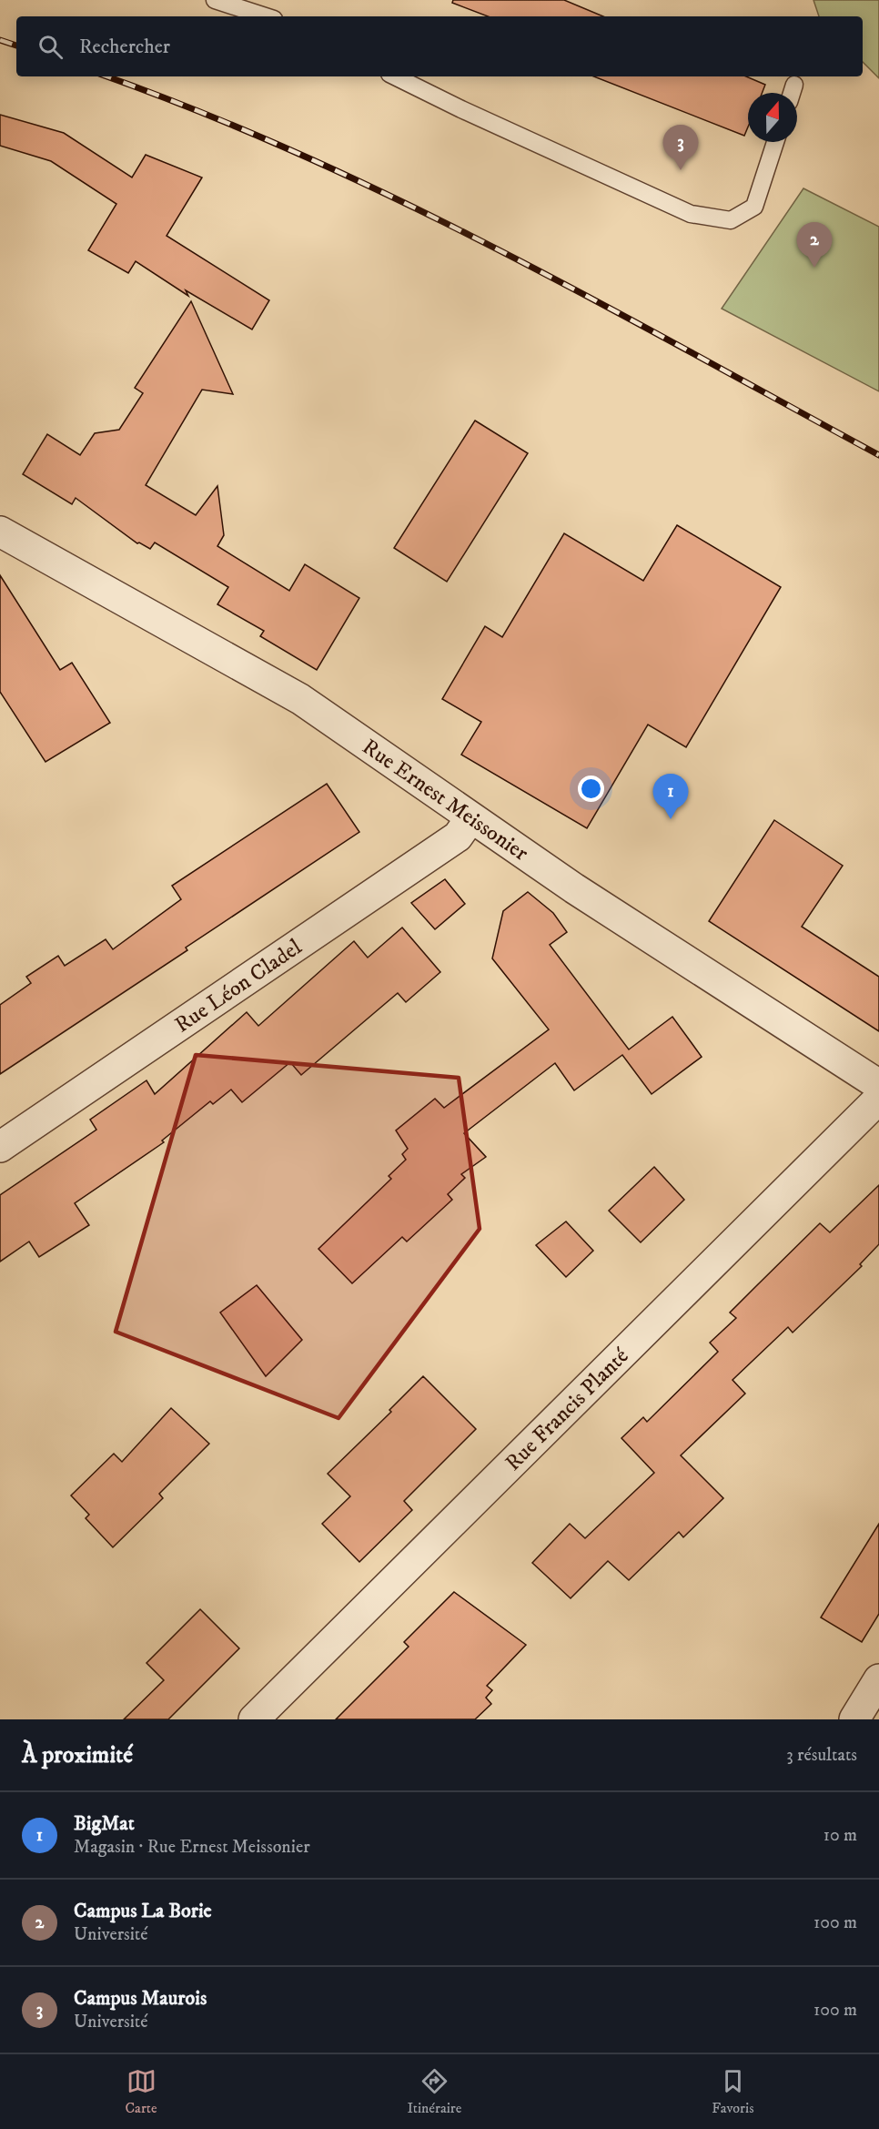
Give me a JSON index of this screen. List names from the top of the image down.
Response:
{
  "streets": {
    "street": ["Rue Ernest Meissonier", "Rue Léon Cladel", "Rue Francis Planté"]
  },
  "crossings": [
    ["Rue Ernest Meissonier", "Rue Léon Cladel"]
  ],
  "north": "top",
  "page": {
    "search": "Rechercher",
    "pins": ["3", "2", "1"],
    "heading": ["À proximité", "3 résultats"],
    "list": [
      {
        "mark": "1",
        "name": "BigMat",
        "note": "Magasin · Rue Ernest Meissonier",
        "value": "10 m"
      },
      {
        "mark": "2",
        "name": "Campus La Borie",
        "note": "Université",
        "value": "100 m"
      },
      {
        "mark": "3",
        "name": "Campus Maurois",
        "note": "Université",
        "value": "100 m"
      }
    ],
    "nav": ["Carte", "Itinéraire", "Favoris"]
  }
}
